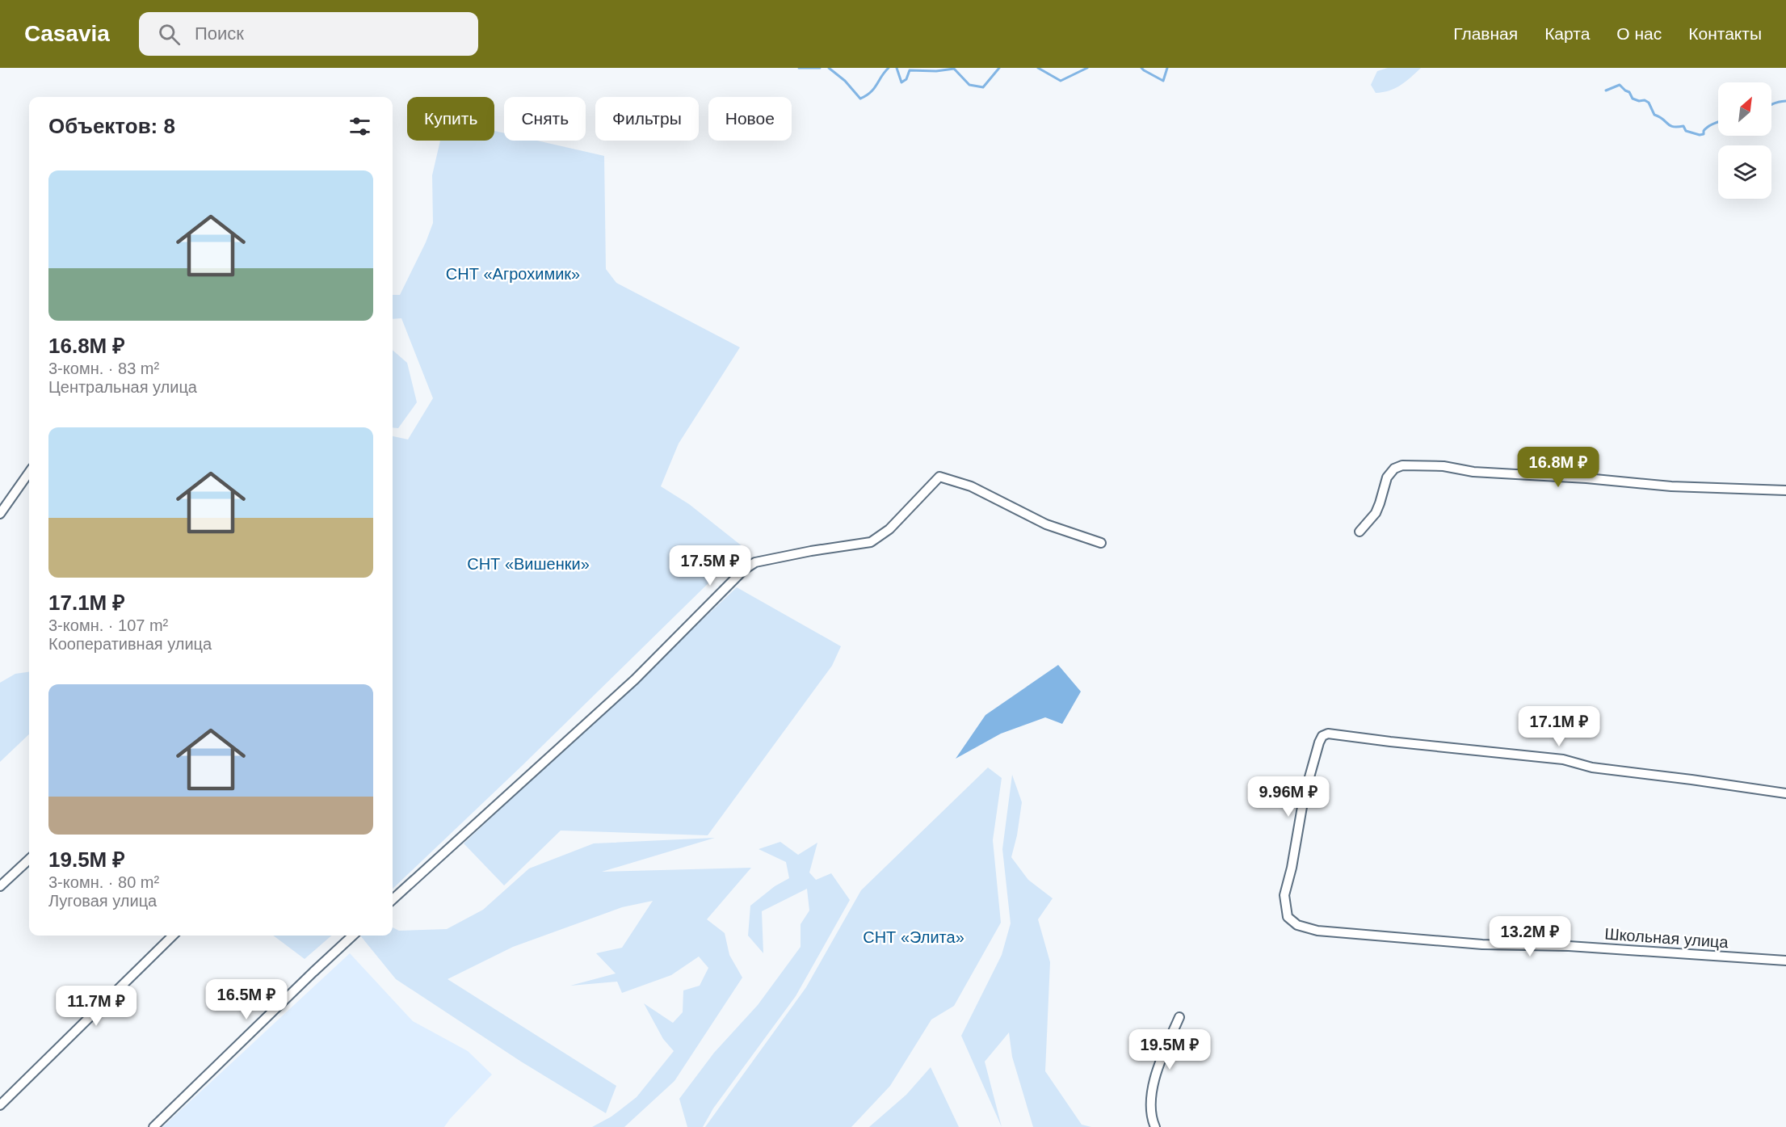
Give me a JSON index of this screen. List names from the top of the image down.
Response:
{
  "streets": {
    "street": ["Школьная улица"]
  },
  "parks": ["СНТ «Агрохимик»", "СНТ «Вишенки»", "СНТ «Элита»"],
  "north": "top right",
  "page": {
    "header": "Casavia",
    "search": "Поиск",
    "nav": [
      "Главная",
      "Карта",
      "О нас",
      "Контакты"
    ],
    "chip": [
      "Купить",
      "Снять",
      "Фильтры",
      "Новое"
    ],
    "heading": "Объектов: 8",
    "list": [
      {
        "name": "16.8M ₽",
        "note": "3-комн. · 83 m² · Центральная улица"
      },
      {
        "name": "17.1M ₽",
        "note": "3-комн. · 107 m² · Кооперативная улица"
      },
      {
        "name": "19.5M ₽",
        "note": "3-комн. · 80 m² · Луговая улица"
      }
    ],
    "price": [
      "16.8M ₽",
      "17.5M ₽",
      "17.1M ₽",
      "9.96M ₽",
      "13.2M ₽",
      "16.5M ₽",
      "11.7M ₽",
      "19.5M ₽"
    ]
  }
}
